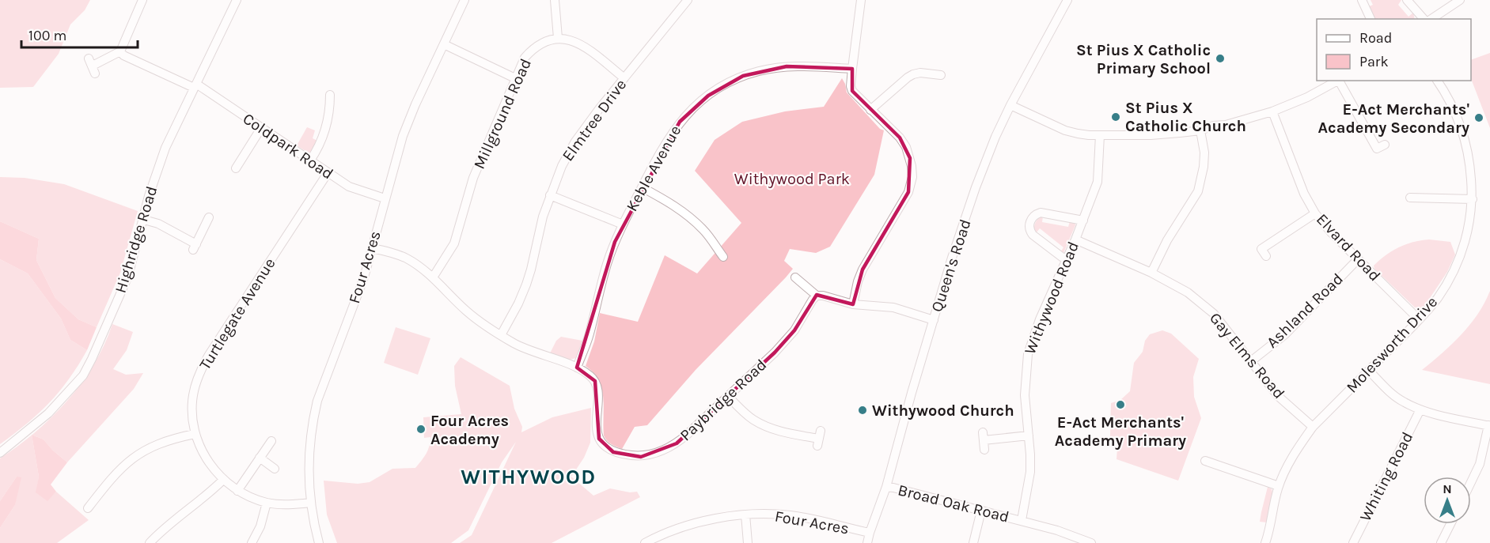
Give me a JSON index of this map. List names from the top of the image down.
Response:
{
  "streets": {
    "street": [
      "Millground Road",
      "Elmtree Drive",
      "Coldpark Road",
      "Keble Avenue",
      "Highridge Road",
      "Elvard Road",
      "Queen's Road",
      "Four Acres",
      "Withywood Road",
      "Ashland Road",
      "Turtlegate Avenue",
      "Molesworth Drive",
      "Gay Elms Road",
      "Paybridge Road",
      "Whiting Road",
      "Broad Oak Road"
    ]
  },
  "crossings": [
    ["Coldpark Road", "Highridge Road"],
    ["Coldpark Road", "Four Acres"],
    ["Coldpark Road", "Turtlegate Avenue"],
    ["Keble Avenue", "Paybridge Road"],
    ["Elvard Road", "Ashland Road"],
    ["Elvard Road", "Molesworth Drive"],
    ["Queen's Road", "Four Acres"],
    ["Queen's Road", "Broad Oak Road"],
    ["Four Acres", "Turtlegate Avenue"],
    ["Withywood Road", "Gay Elms Road"],
    ["Withywood Road", "Broad Oak Road"],
    ["Ashland Road", "Gay Elms Road"],
    ["Molesworth Drive", "Gay Elms Road"]
  ],
  "districts": ["WITHYWOOD"],
  "parks": ["Withywood Park"],
  "places": [
    "St Pius X Catholic Primary School",
    "St Pius X Catholic Church",
    "E-Act Merchants' Academy Secondary",
    "E-Act Merchants' Academy Primary",
    "Withywood Church",
    "Four Acres Academy"
  ],
  "legend": ["Road", "Park"],
  "scale_bar": "100 m",
  "north": "top"
}
